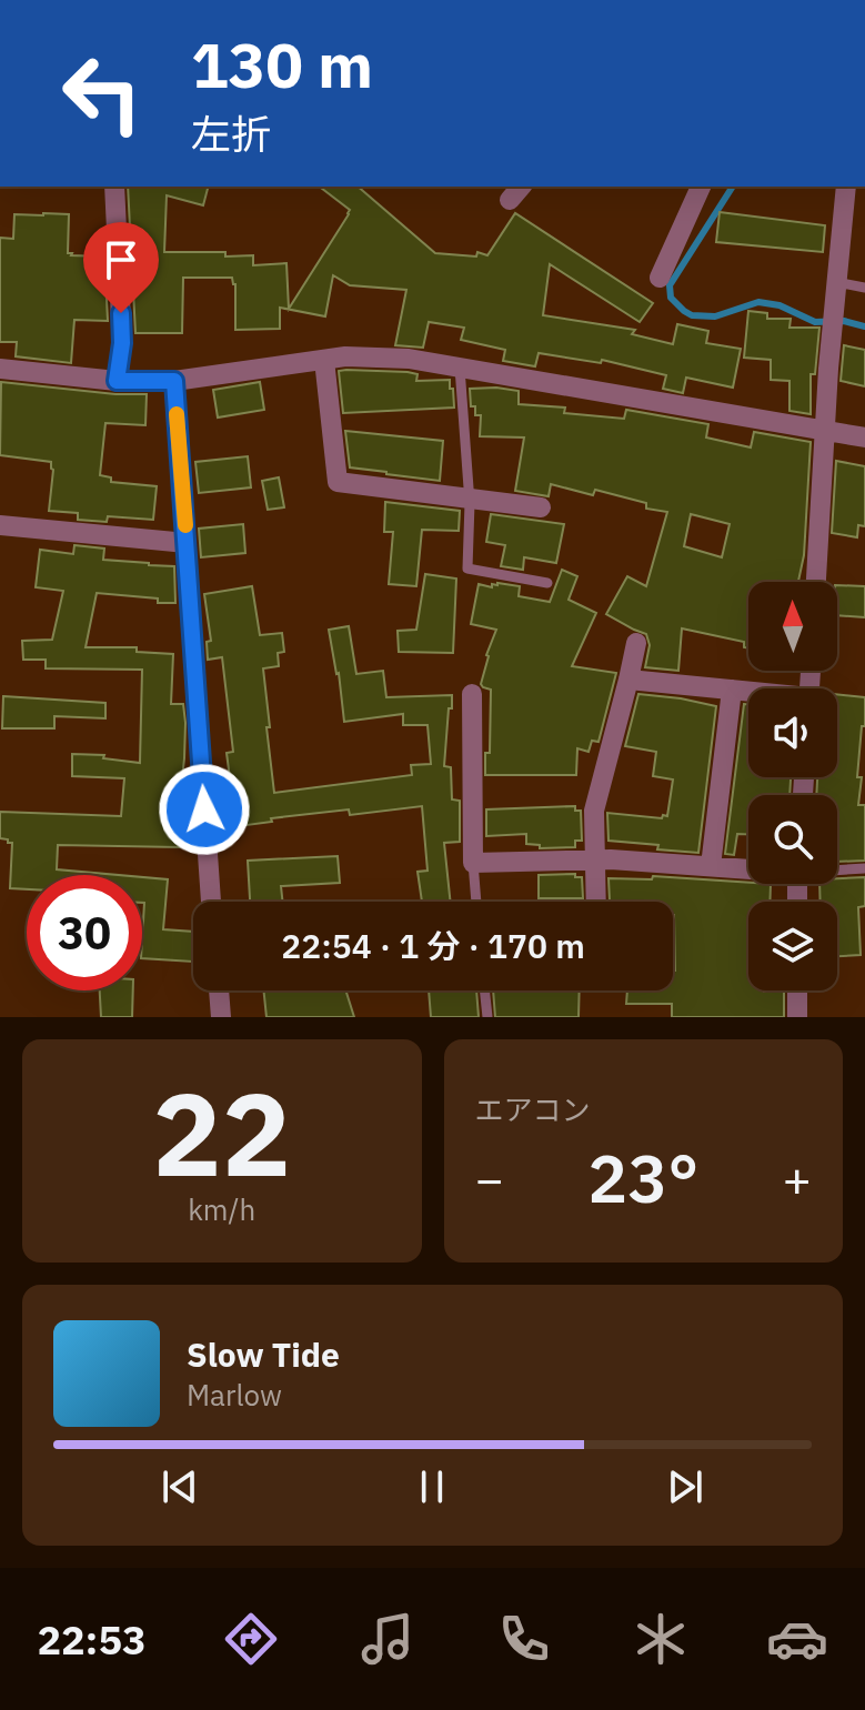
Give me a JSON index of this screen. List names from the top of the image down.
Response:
{
  "north": "top",
  "page": {
    "turn": ["130 m", "左折"],
    "limit": "30",
    "trip": "22:54 · 1 分 · 170 m",
    "tile": [
      ["22", "km/h"],
      "エアコン"
    ],
    "heat": ["−", "23°", "+"],
    "song": ["Slow Tide", "Marlow"],
    "tabs": "22:53"
  }
}
